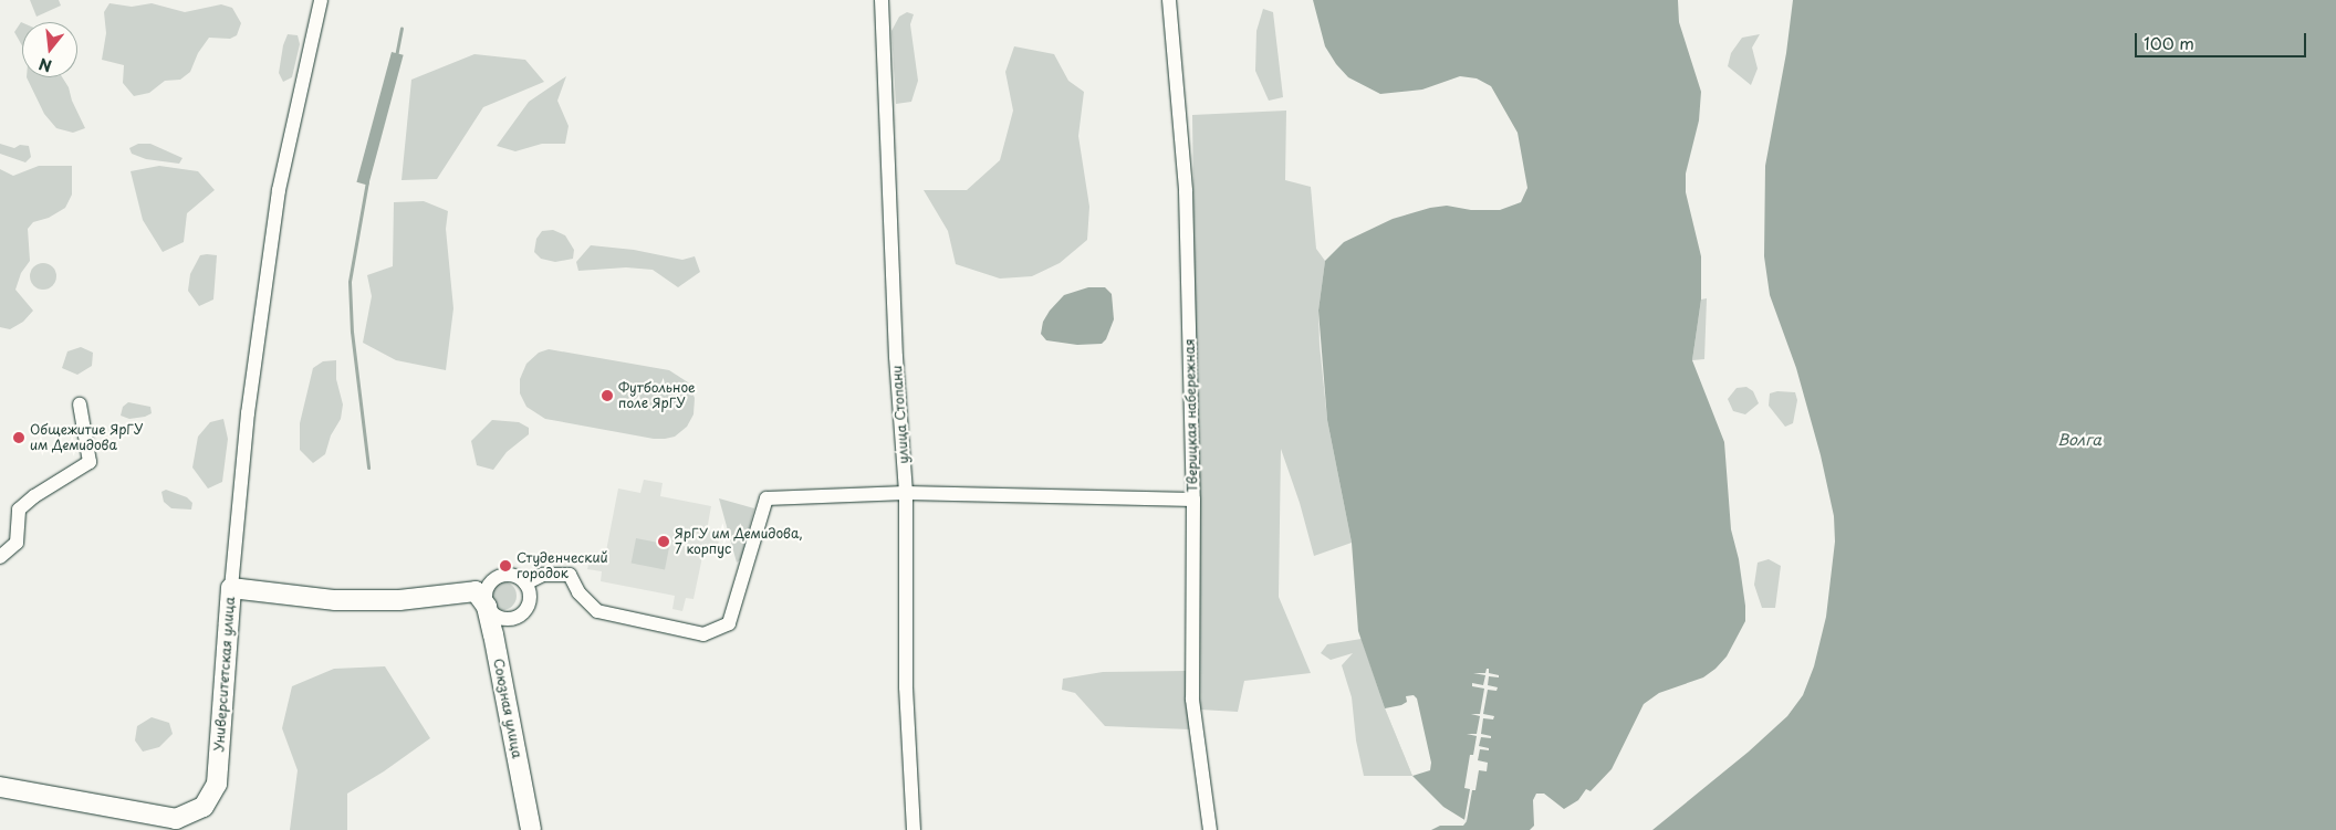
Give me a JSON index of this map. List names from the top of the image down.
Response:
{
  "streets": {
    "street": [
      "улица Стопани",
      "Тверицкая набережная",
      "Университетская улица",
      "Союзная улица"
    ]
  },
  "crossings": [
    ["Университетская улица", "Союзная улица"]
  ],
  "water": ["Волга"],
  "places": [
    "Футбольное поле ЯрГУ",
    "Общежитие ЯрГУ им Демидова",
    "ЯрГУ им Демидова, 7 корпус",
    "Студенческий городок"
  ],
  "scale_bar": "100 m",
  "north": "bottom"
}
